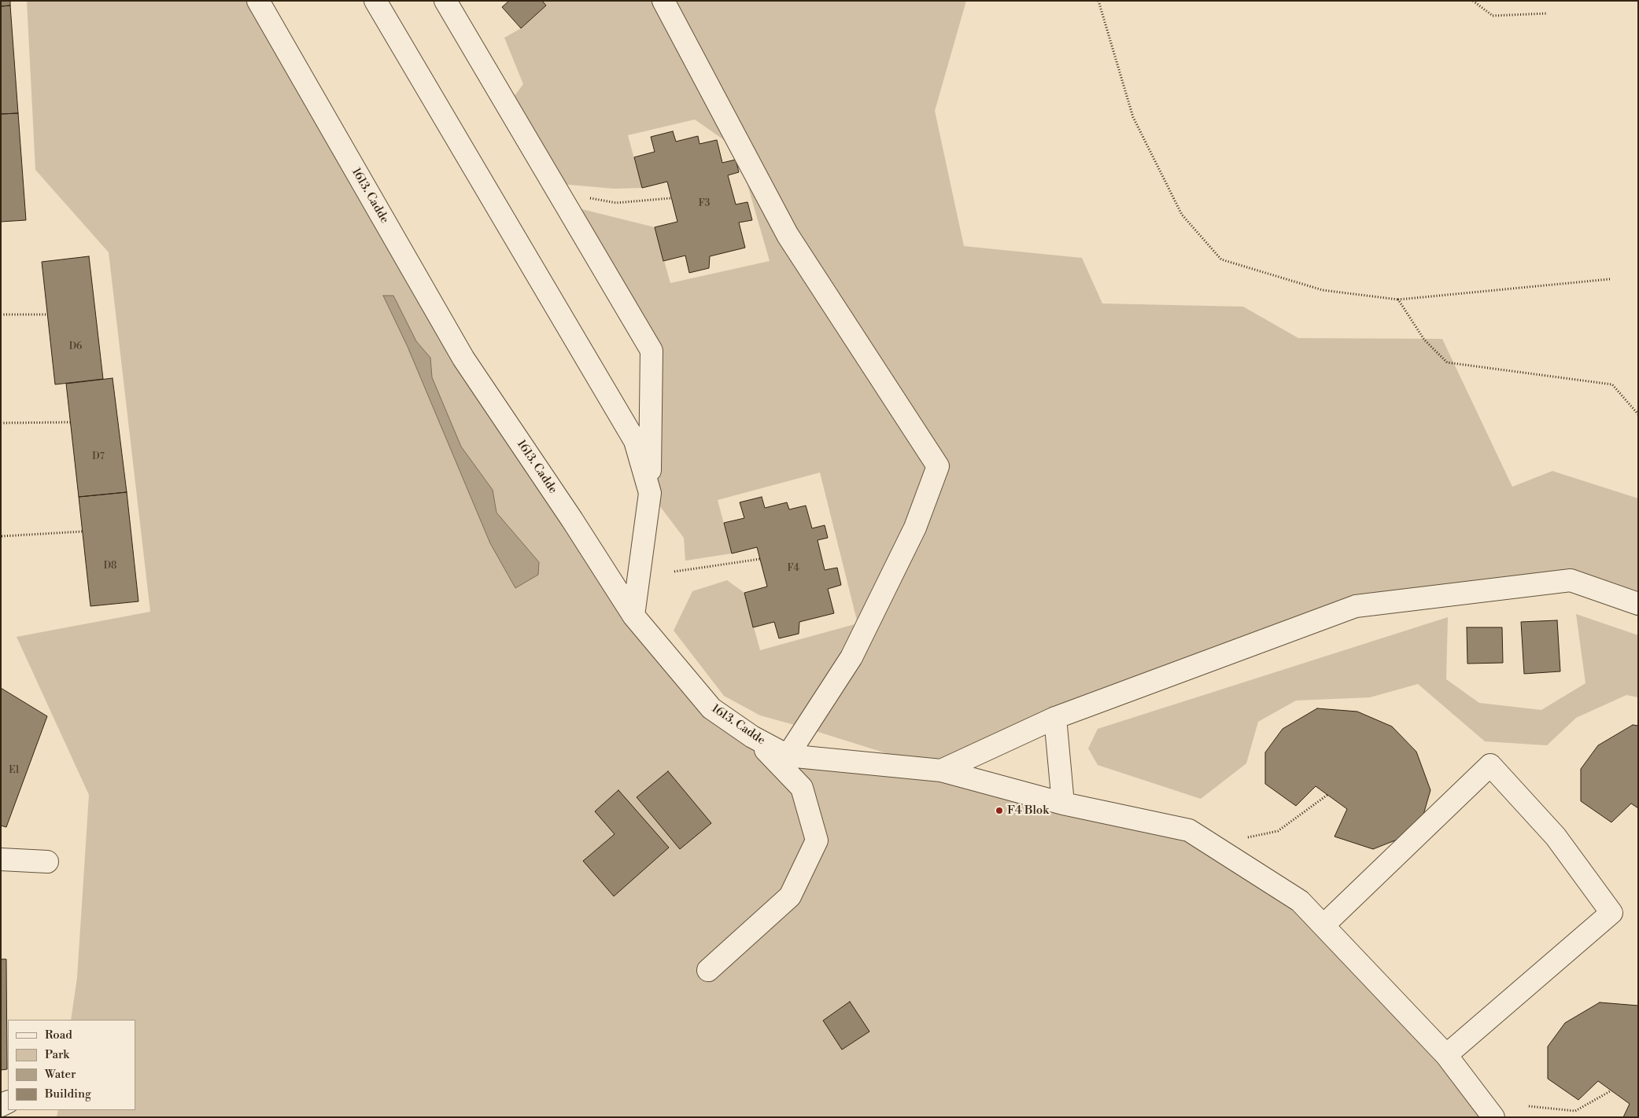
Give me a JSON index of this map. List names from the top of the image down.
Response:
{
  "streets": {
    "street": ["1613. Cadde"]
  },
  "places": ["F4 Blok"],
  "house_numbers": [
    "F3",
    "D6",
    "D7",
    "D8",
    "F4",
    "E1"
  ],
  "legend": [
    "Road",
    "Park",
    "Water",
    "Building"
  ]
}
